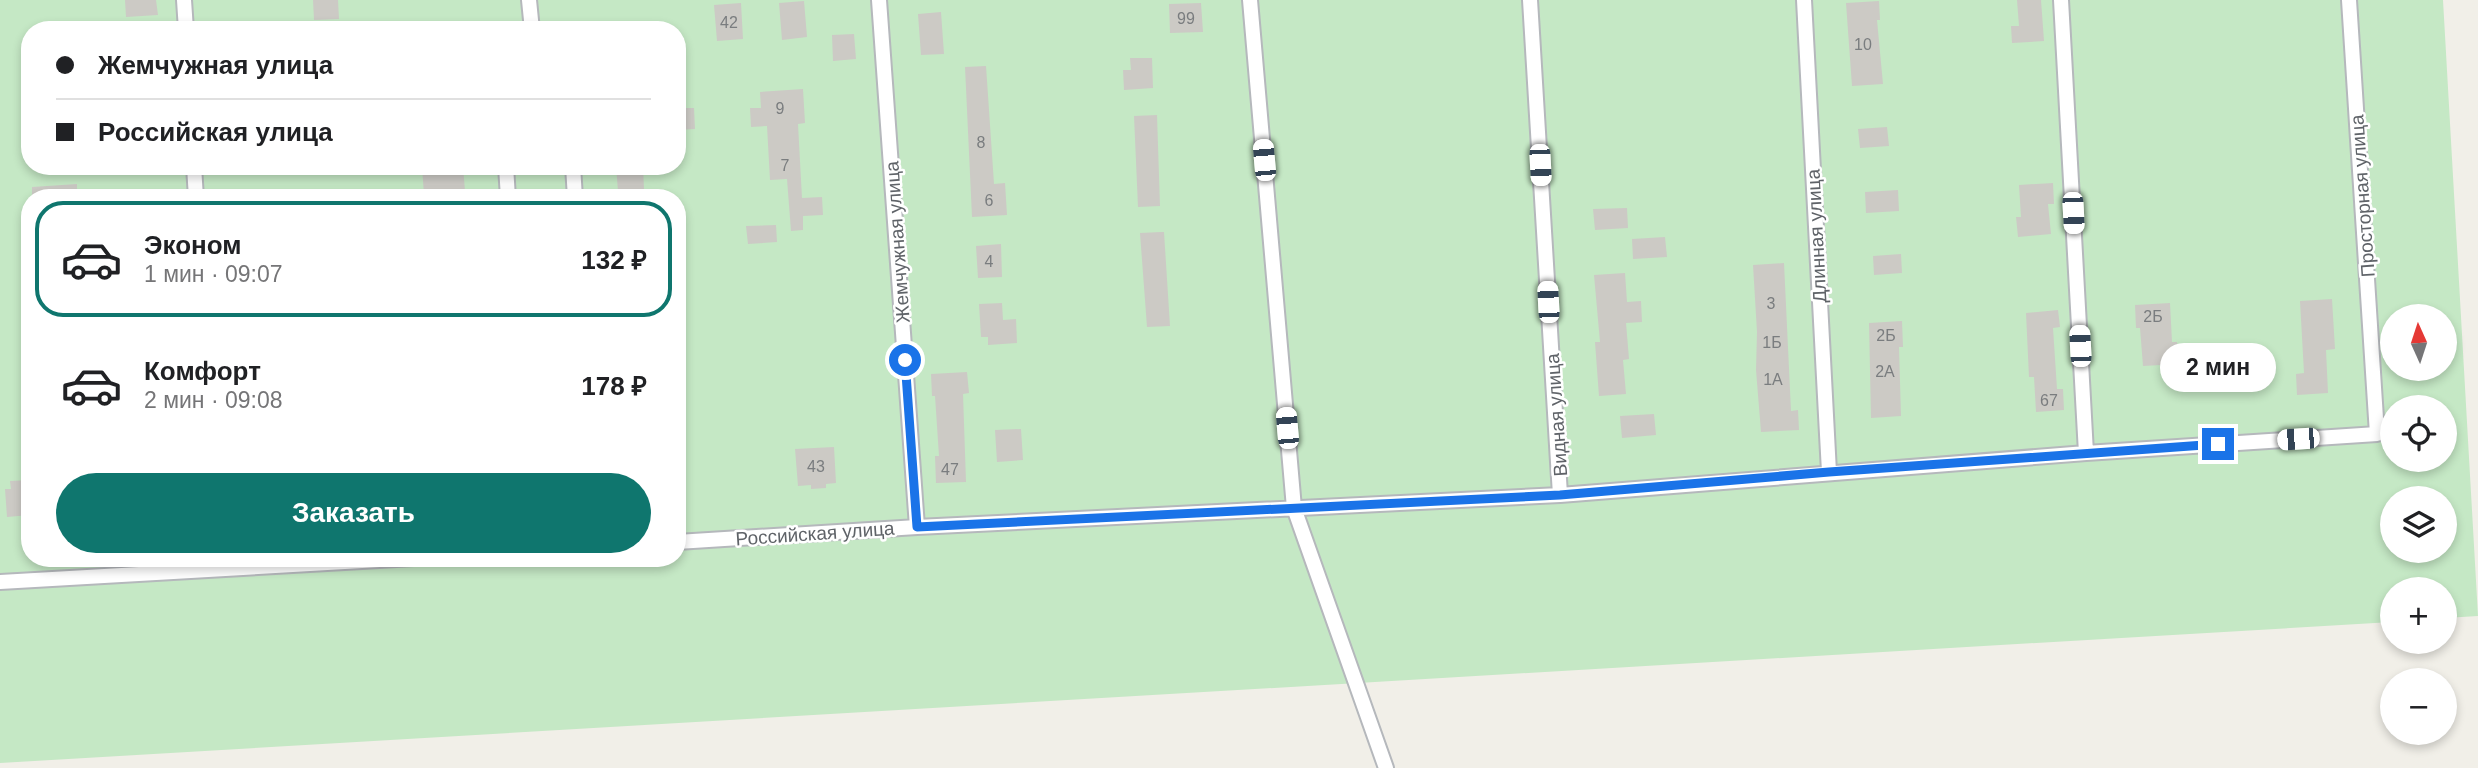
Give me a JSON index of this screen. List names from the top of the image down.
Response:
{
  "streets": {
    "street": [
      "Просторная улица",
      "Длинная улица",
      "Жемчужная улица",
      "Видная улица",
      "Российская улица"
    ]
  },
  "crossings": [
    ["Просторная улица", "Российская улица"],
    ["Длинная улица", "Российская улица"],
    ["Жемчужная улица", "Российская улица"],
    ["Видная улица", "Российская улица"]
  ],
  "house_numbers": [
    "99",
    "42",
    "10",
    "9",
    "8",
    "7",
    "6",
    "4",
    "3",
    "2Б",
    "2Б",
    "1Б",
    "2А",
    "1А",
    "67",
    "43",
    "47"
  ],
  "north": "top",
  "page": {
    "banner": ["Жемчужная улица", "Российская улица"],
    "list": [
      {
        "name": "Эконом",
        "note": "1 мин · 09:07",
        "value": "132 ₽"
      },
      {
        "name": "Комфорт",
        "note": "2 мин · 09:08",
        "value": "178 ₽"
      }
    ],
    "map_buttons": ["+", "−"],
    "bubble": "2 мин",
    "buttons": "Заказать"
  }
}
